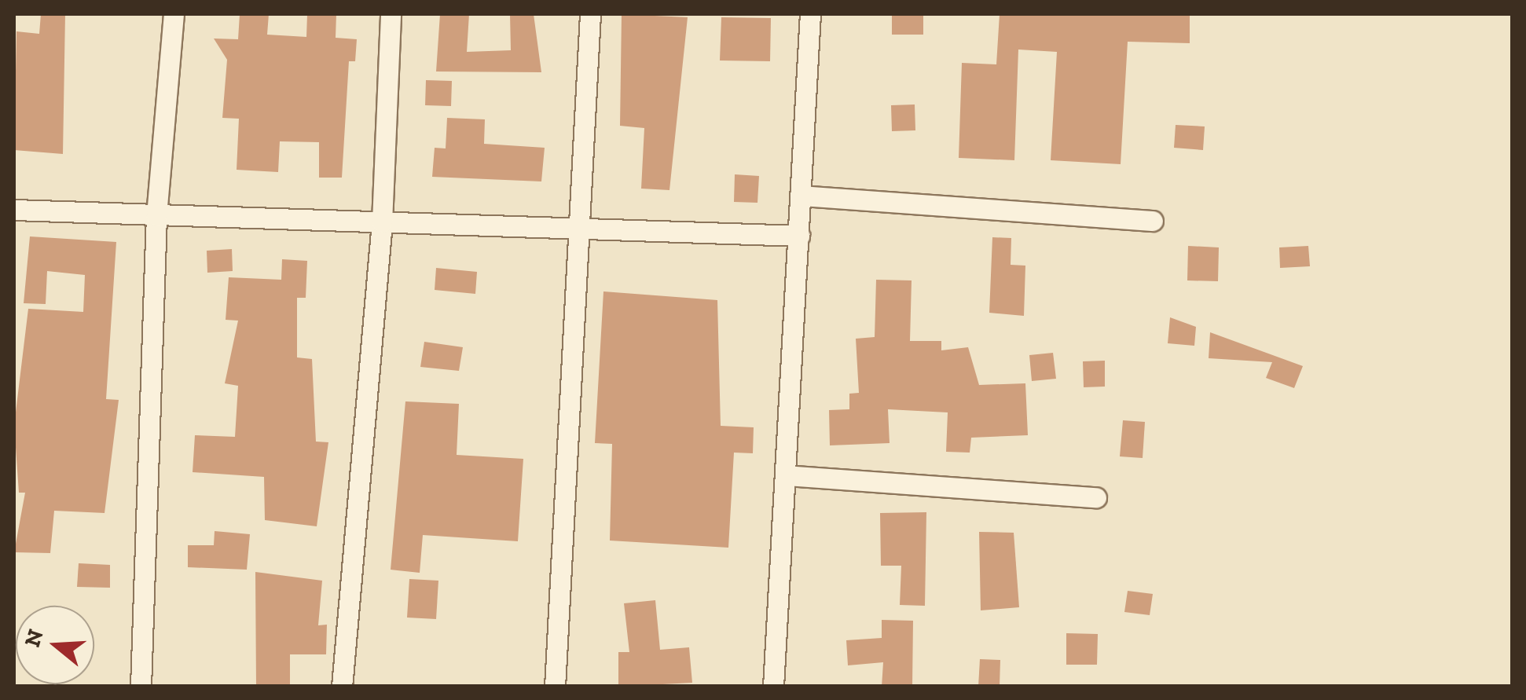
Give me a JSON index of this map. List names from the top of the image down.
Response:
{
  "north": "left"
}
